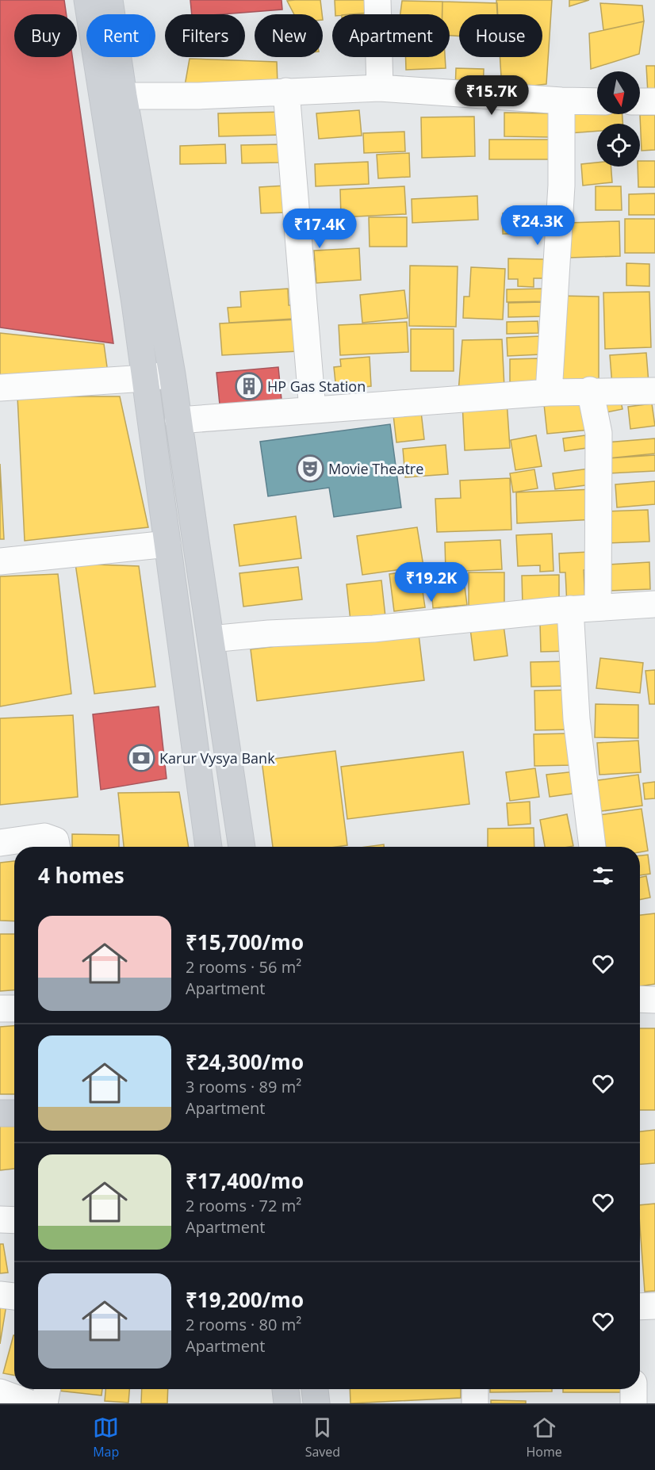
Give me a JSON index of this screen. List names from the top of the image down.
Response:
{
  "places": {
    "building": ["HP Gas Station"],
    "theatre": ["Movie Theatre"],
    "bank": ["Karur Vysya Bank"]
  },
  "north": "bottom",
  "page": {
    "chip": [
      "Buy",
      "Rent",
      "Filters",
      "New",
      "Apartment",
      "House"
    ],
    "price": [
      "₹15.7K",
      "₹24.3K",
      "₹17.4K",
      "₹19.2K"
    ],
    "heading": "4 homes",
    "list": [
      {
        "name": "₹15,700/mo",
        "note": "2 rooms · 56 m² · Apartment"
      },
      {
        "name": "₹24,300/mo",
        "note": "3 rooms · 89 m² · Apartment"
      },
      {
        "name": "₹17,400/mo",
        "note": "2 rooms · 72 m² · Apartment"
      },
      {
        "name": "₹19,200/mo",
        "note": "2 rooms · 80 m² · Apartment"
      }
    ],
    "tabs": ["Map", "Saved", "Home"]
  }
}
